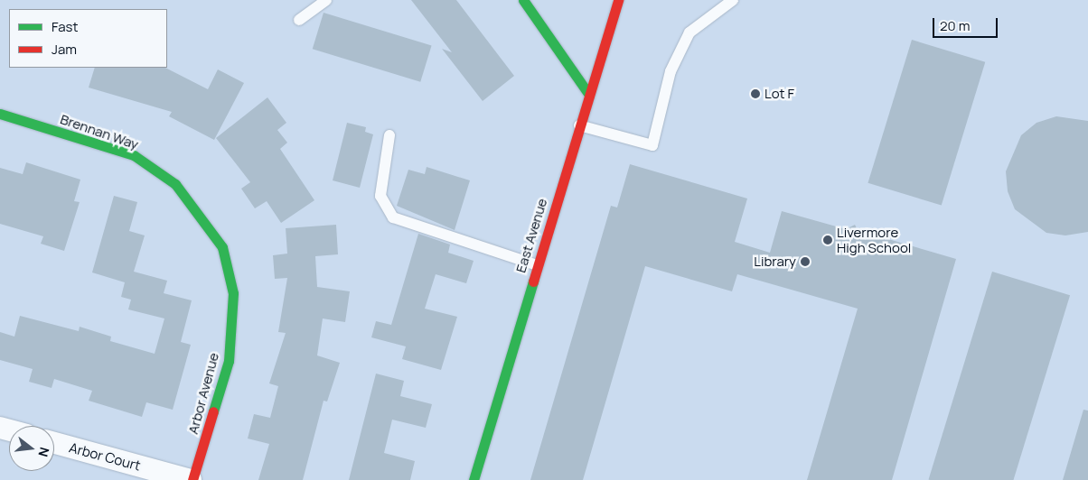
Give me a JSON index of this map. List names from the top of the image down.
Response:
{
  "streets": {
    "street": [
      "Brennan Way",
      "East Avenue",
      "Arbor Avenue",
      "Arbor Court"
    ]
  },
  "crossings": [
    ["Brennan Way", "Arbor Avenue"],
    ["Arbor Avenue", "Arbor Court"]
  ],
  "places": ["Lot F", "Livermore High School", "Library"],
  "legend": ["Fast", "Jam"],
  "scale_bar": "20 m",
  "north": "right"
}
